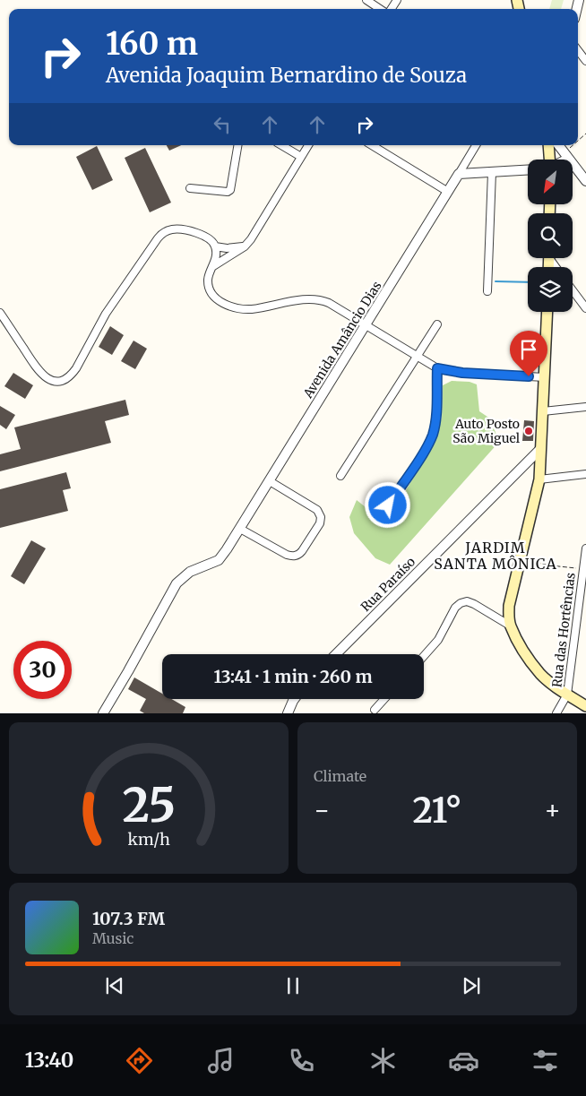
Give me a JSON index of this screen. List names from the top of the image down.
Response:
{
  "streets": {
    "street": ["Avenida Amâncio Dias", "Rua Paraíso", "Rua das Hortências"]
  },
  "districts": ["JARDIM SANTA MÔNICA"],
  "places": ["Auto Posto São Miguel"],
  "north": "bottom left",
  "page": {
    "turn": ["160 m", "Avenida Joaquim Bernardino de Souza"],
    "limit": "30",
    "trip": "13:41 · 1 min · 260 m",
    "tile": "Climate",
    "heat": ["−", "21°", "+"],
    "song": ["107.3 FM", "Music"],
    "tabs": "13:40",
    "gauge": ["25", "km/h"]
  }
}
